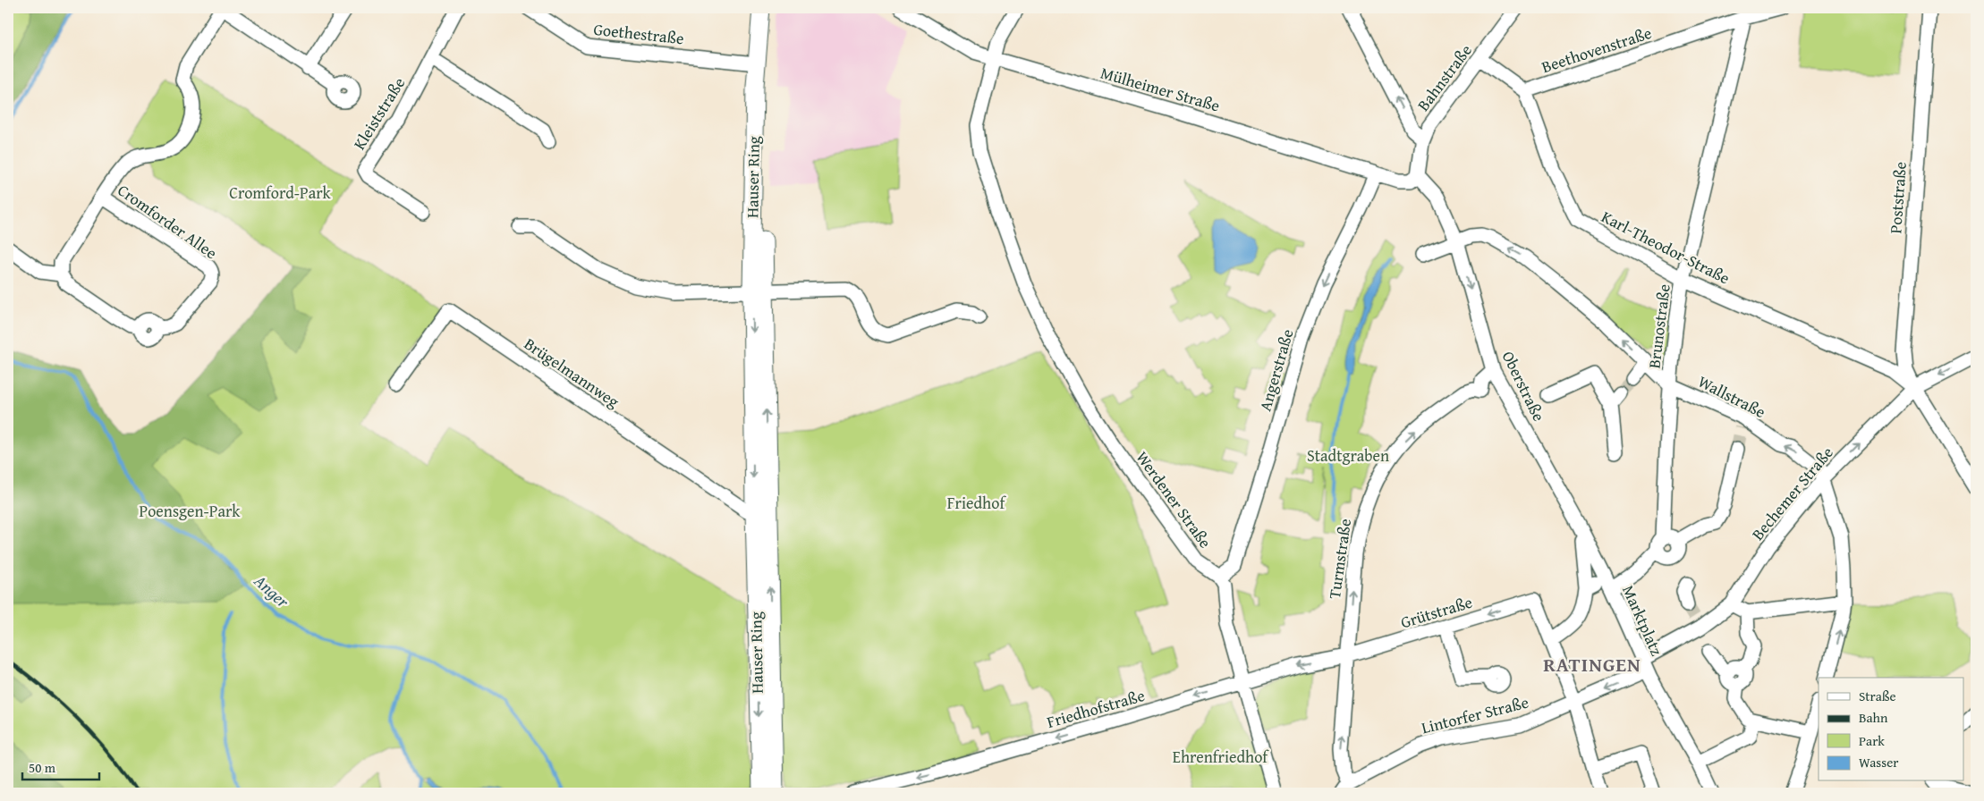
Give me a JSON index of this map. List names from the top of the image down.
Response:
{
  "streets": {
    "main road": ["Hauser Ring"],
    "street": [
      "Goethestraße",
      "Beethovenstraße",
      "Bahnstraße",
      "Mülheimer Straße",
      "Kleiststraße",
      "Poststraße",
      "Cromforder Allee",
      "Karl-Theodor-Straße",
      "Brunostraße",
      "Angerstraße",
      "Brügelmannweg",
      "Oberstraße",
      "Wallstraße",
      "Bechemer Straße",
      "Werdener Straße",
      "Turmstraße",
      "Grütstraße",
      "Marktplatz",
      "Friedhofstraße",
      "Lintorfer Straße"
    ]
  },
  "crossings": [
    ["Goethestraße", "Hauser Ring"],
    ["Beethovenstraße", "Karl-Theodor-Straße"],
    ["Beethovenstraße", "Brunostraße"],
    ["Bahnstraße", "Mülheimer Straße"],
    ["Bahnstraße", "Oberstraße"],
    ["Mülheimer Straße", "Angerstraße"],
    ["Mülheimer Straße", "Oberstraße"],
    ["Mülheimer Straße", "Werdener Straße"],
    ["Hauser Ring", "Brügelmannweg"],
    ["Poststraße", "Karl-Theodor-Straße"],
    ["Poststraße", "Bechemer Straße"],
    ["Karl-Theodor-Straße", "Brunostraße"],
    ["Karl-Theodor-Straße", "Bechemer Straße"],
    ["Brunostraße", "Wallstraße"],
    ["Angerstraße", "Werdener Straße"],
    ["Oberstraße", "Wallstraße"],
    ["Oberstraße", "Turmstraße"],
    ["Oberstraße", "Marktplatz"],
    ["Wallstraße", "Bechemer Straße"],
    ["Bechemer Straße", "Marktplatz"],
    ["Turmstraße", "Grütstraße"],
    ["Turmstraße", "Friedhofstraße"],
    ["Turmstraße", "Lintorfer Straße"],
    ["Grütstraße", "Friedhofstraße"],
    ["Marktplatz", "Lintorfer Straße"]
  ],
  "one_way": [
    "Angerstraße",
    "Wallstraße",
    "Turmstraße",
    "Friedhofstraße"
  ],
  "districts": ["RATINGEN"],
  "water": ["Anger"],
  "parks": [
    "Cromford-Park",
    "Stadtgraben",
    "Friedhof",
    "Poensgen-Park",
    "Ehrenfriedhof"
  ],
  "legend": [
    "Straße",
    "Bahn",
    "Park",
    "Wasser"
  ],
  "scale_bar": "50 m"
}
